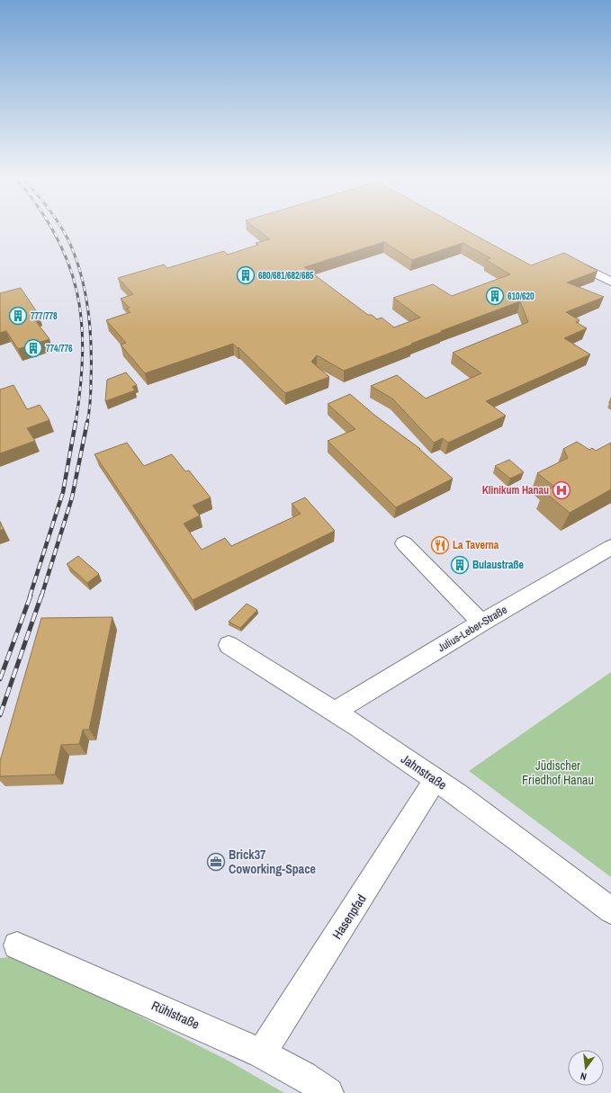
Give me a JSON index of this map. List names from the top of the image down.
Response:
{
  "streets": {
    "street": [
      "Julius-Leber-Straße",
      "Jahnstraße",
      "Hasenpfad",
      "Rühlstraße"
    ]
  },
  "crossings": [
    ["Julius-Leber-Straße", "Jahnstraße"],
    ["Jahnstraße", "Hasenpfad"],
    ["Hasenpfad", "Rühlstraße"]
  ],
  "parks": ["Jüdischer Friedhof Hanau"],
  "places": {
    "building": [
      "680/681/682/685",
      "610/620",
      "777/778",
      "774/776",
      "Bulaustraße"
    ],
    "hospital": ["Klinikum Hanau"],
    "restaurant": ["La Taverna"],
    "office": ["Brick37 Coworking-Space"]
  },
  "north": "bottom"
}
